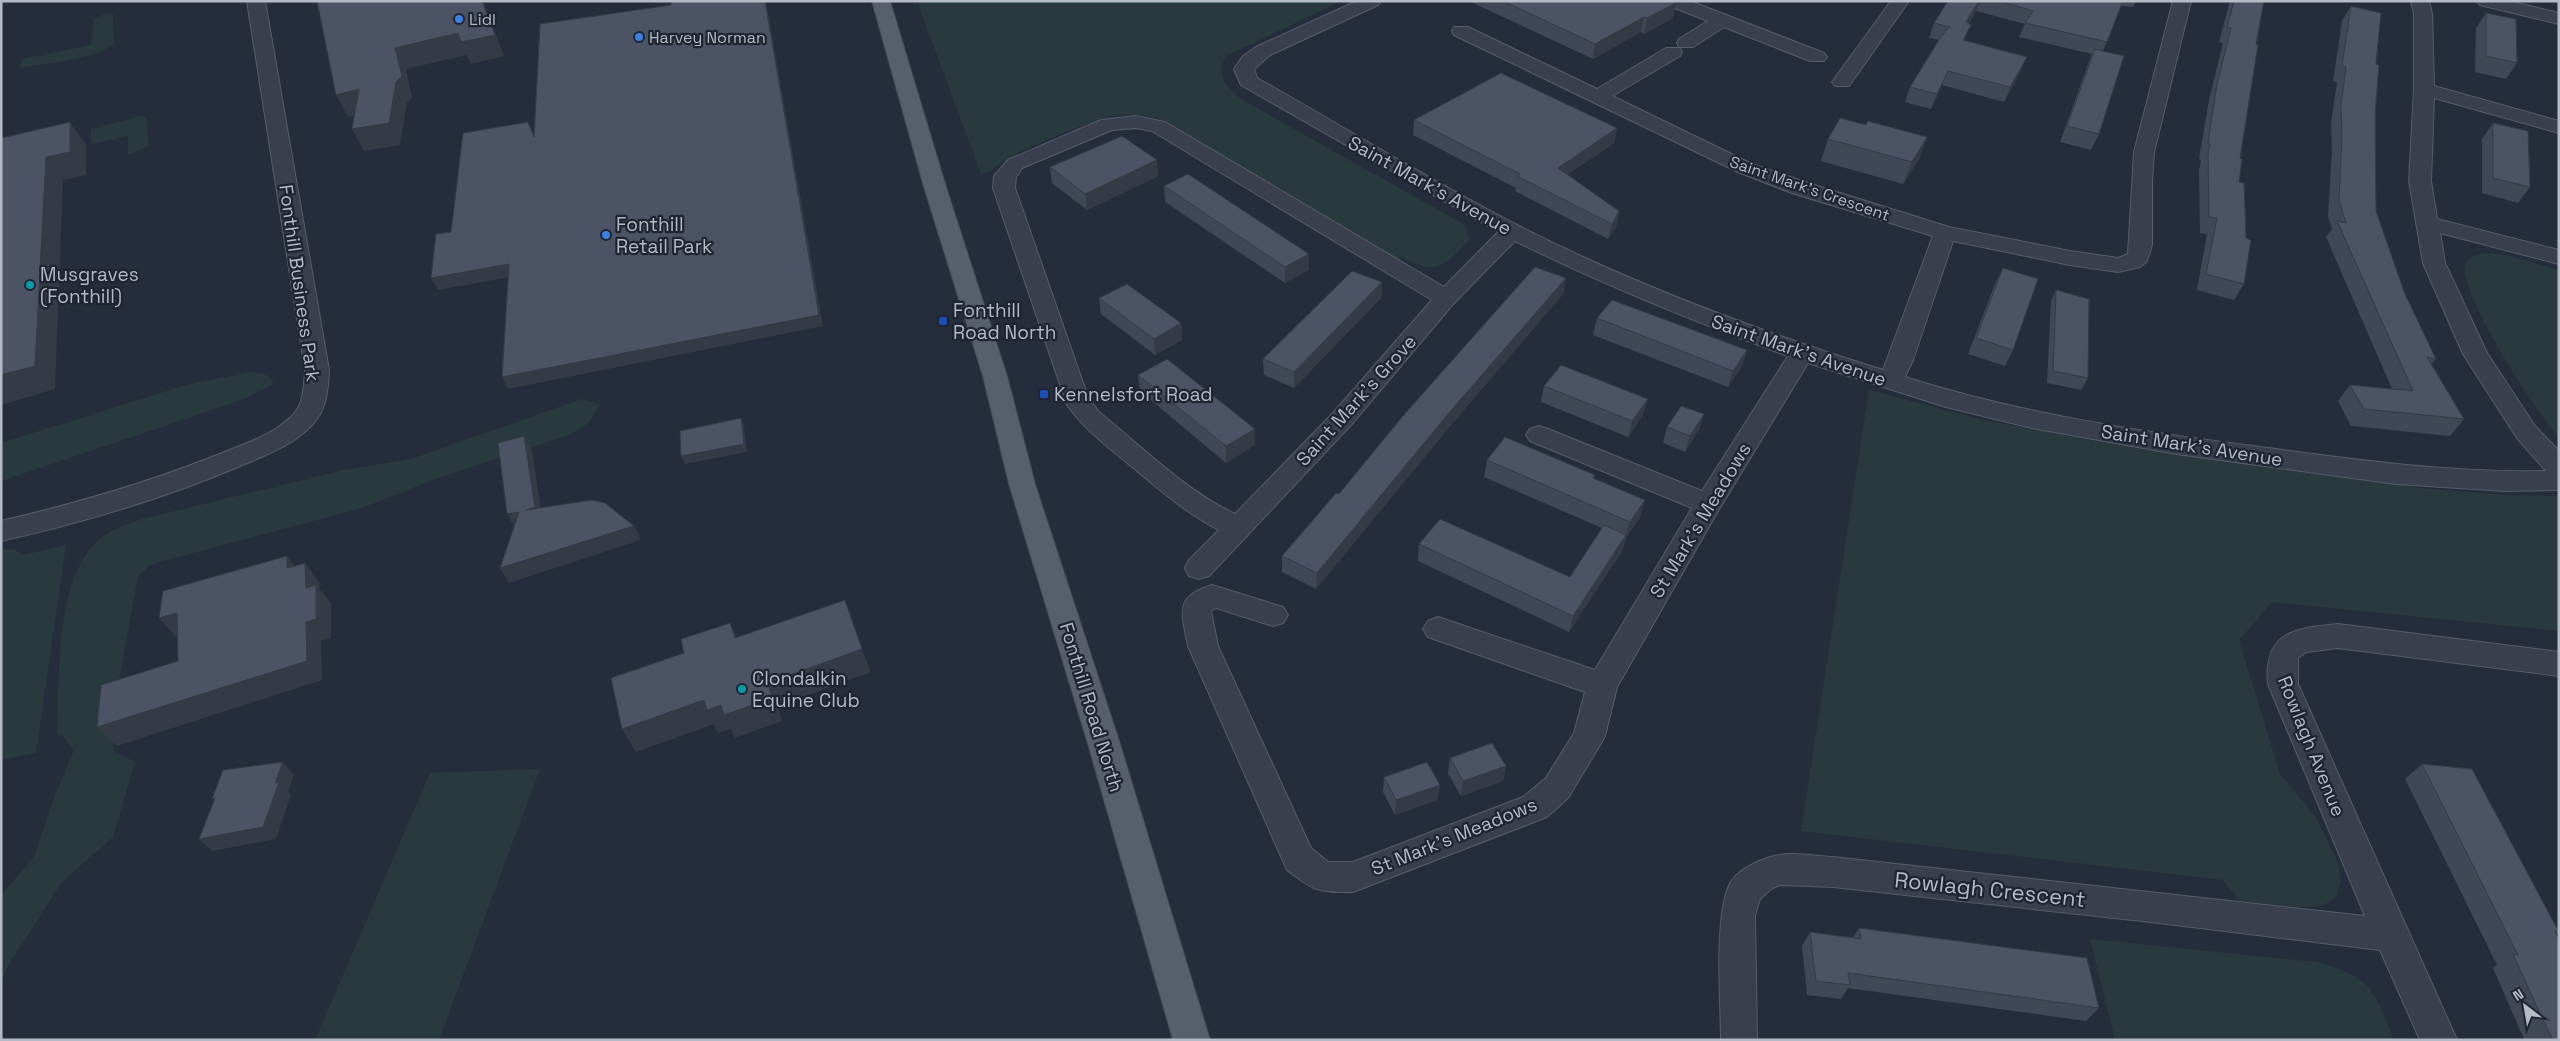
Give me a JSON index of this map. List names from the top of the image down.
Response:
{
  "streets": {
    "main road": ["Fonthill Road North"],
    "street": [
      "Saint Mark's Avenue",
      "Saint Mark's Crescent",
      "Fonthill Business Park",
      "Saint Mark's Grove",
      "St Mark's Meadows",
      "Rowlagh Avenue",
      "Rowlagh Crescent"
    ]
  },
  "crossings": [
    ["Saint Mark's Avenue", "Saint Mark's Grove"],
    ["Saint Mark's Avenue", "St Mark's Meadows"],
    ["Rowlagh Avenue", "Rowlagh Crescent"]
  ],
  "places": {
    "other": [
      "Lidl",
      "Harvey Norman",
      "Fonthill Retail Park",
      "Musgraves (Fonthill)",
      "Clondalkin Equine Club"
    ],
    "transit": ["Fonthill Road North", "Kennelsfort Road"]
  },
  "north": "top left"
}
